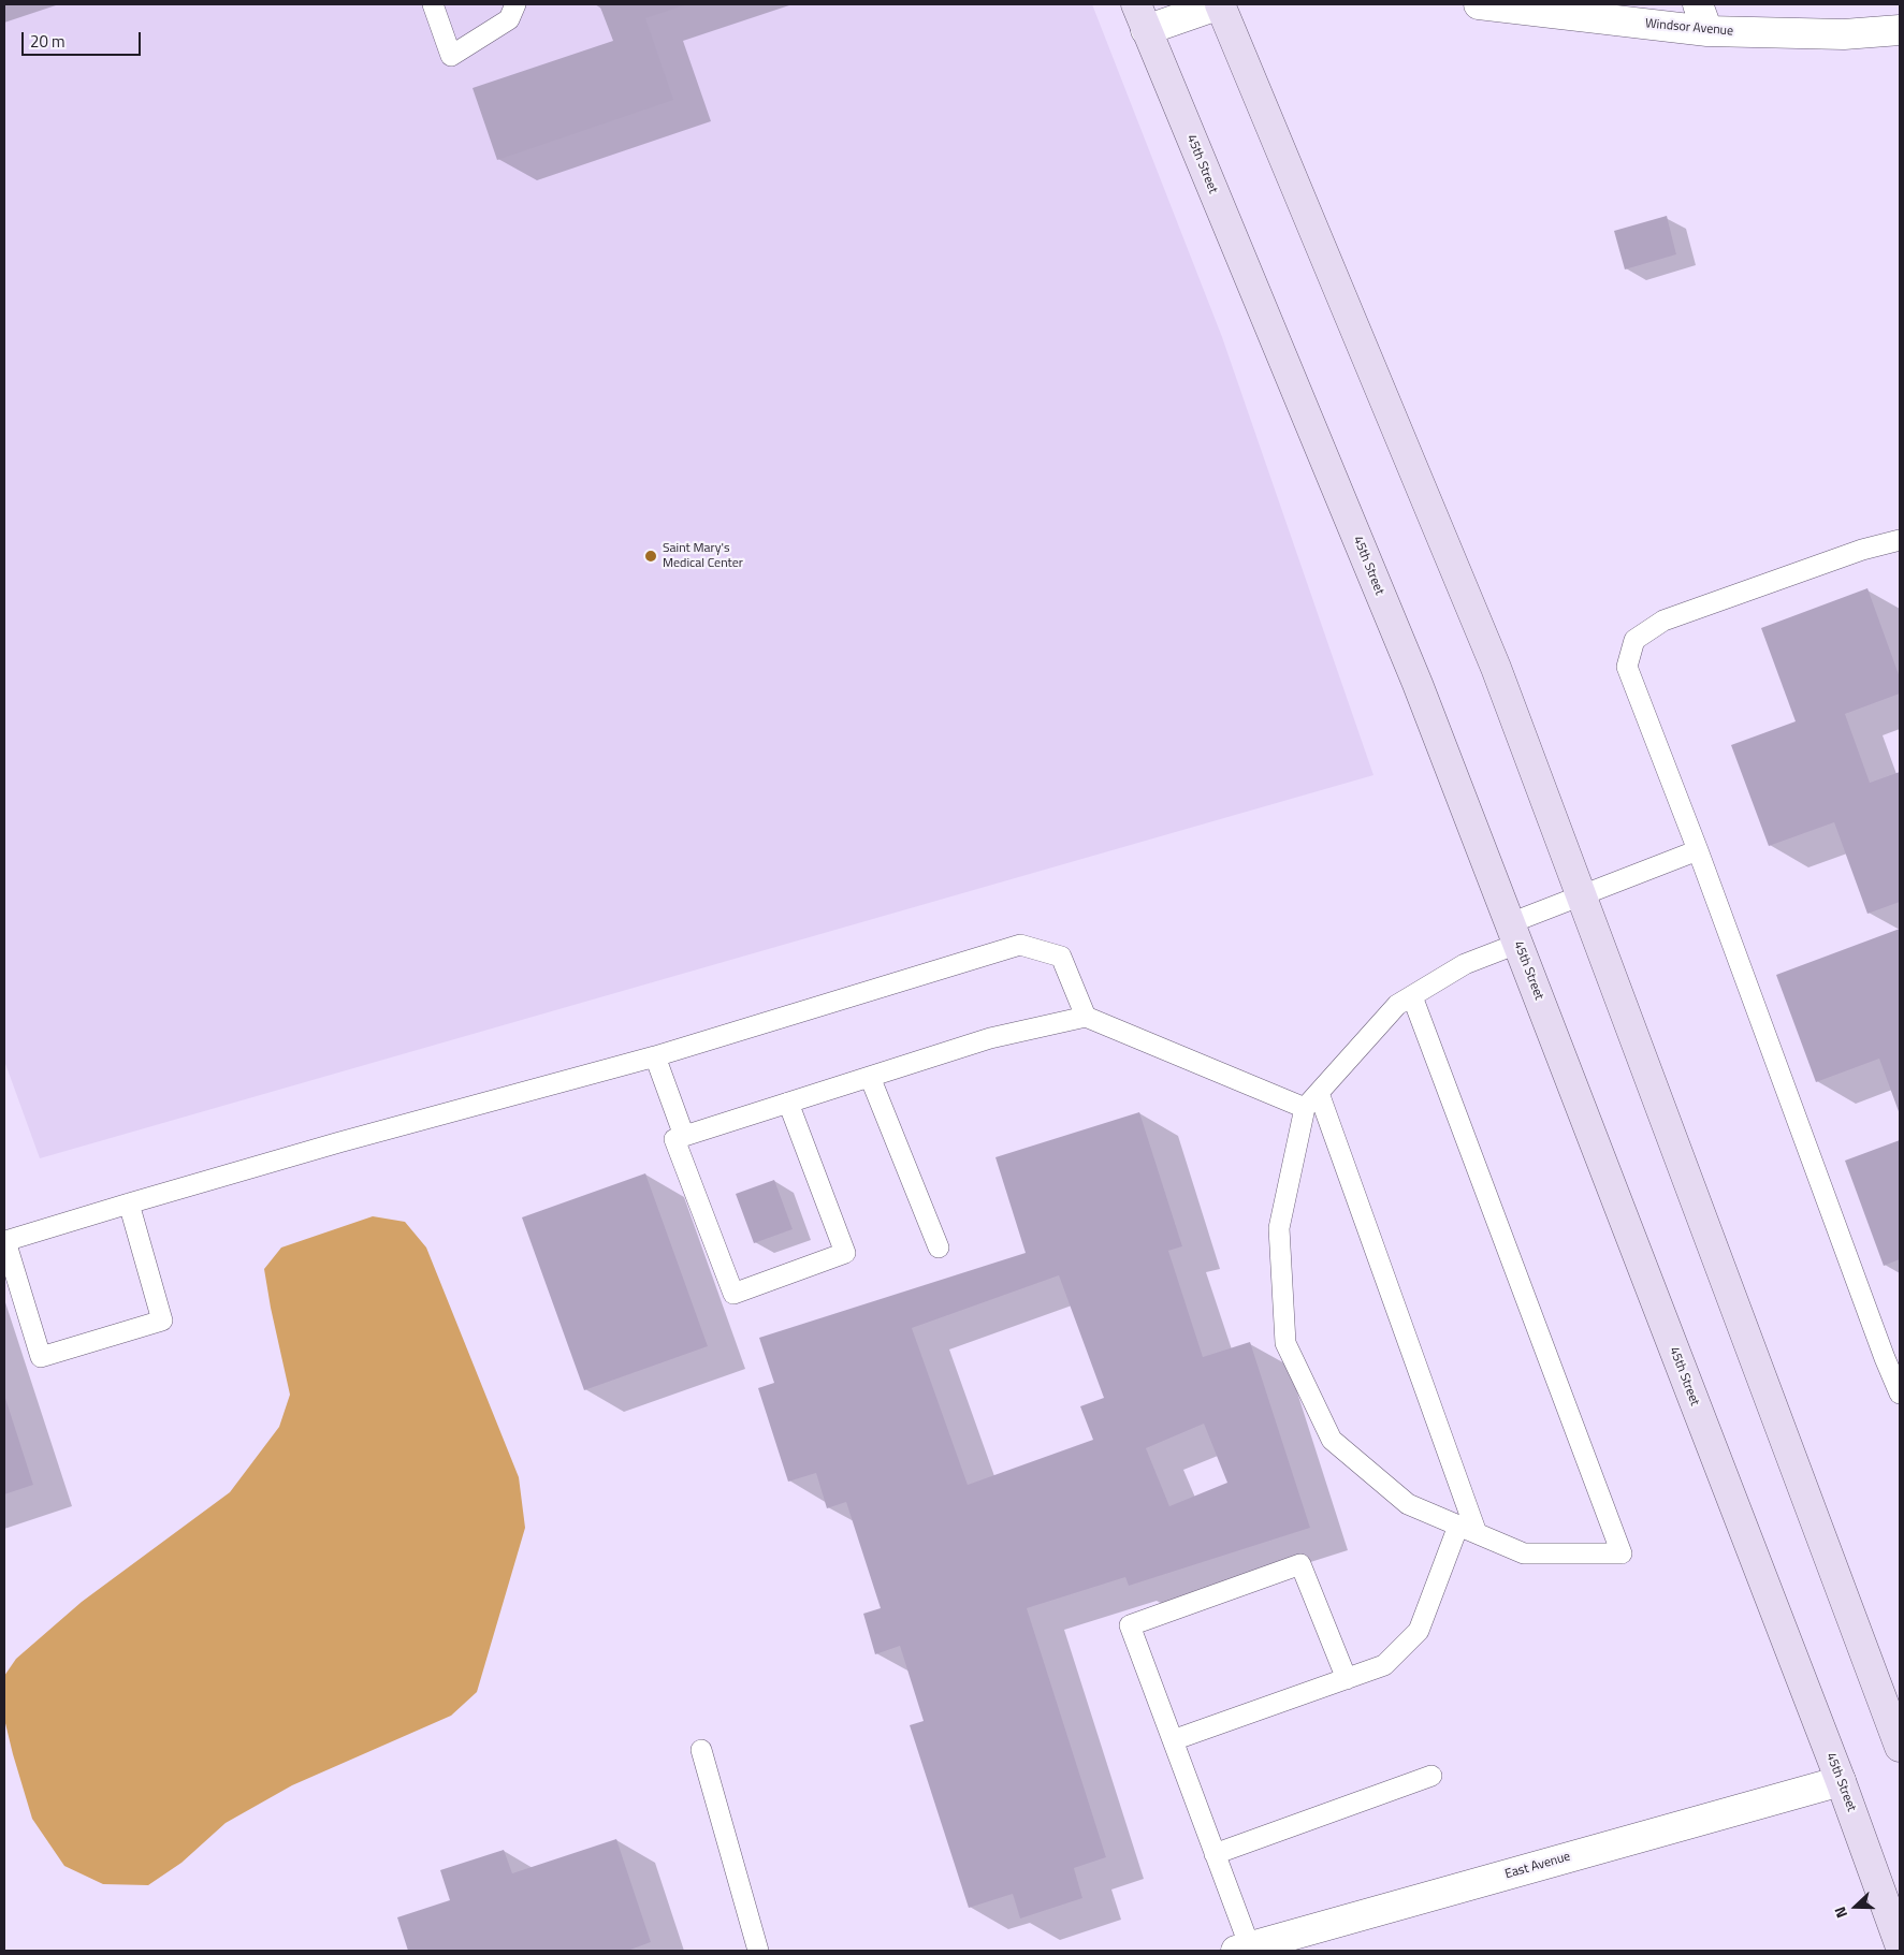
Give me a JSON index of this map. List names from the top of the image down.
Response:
{
  "streets": {
    "main road": ["45th Street"],
    "street": ["Windsor Avenue", "East Avenue"]
  },
  "crossings": [
    ["45th Street", "East Avenue"]
  ],
  "places": ["Saint Mary's Medical Center"],
  "scale_bar": "20 m",
  "north": "left"
}
